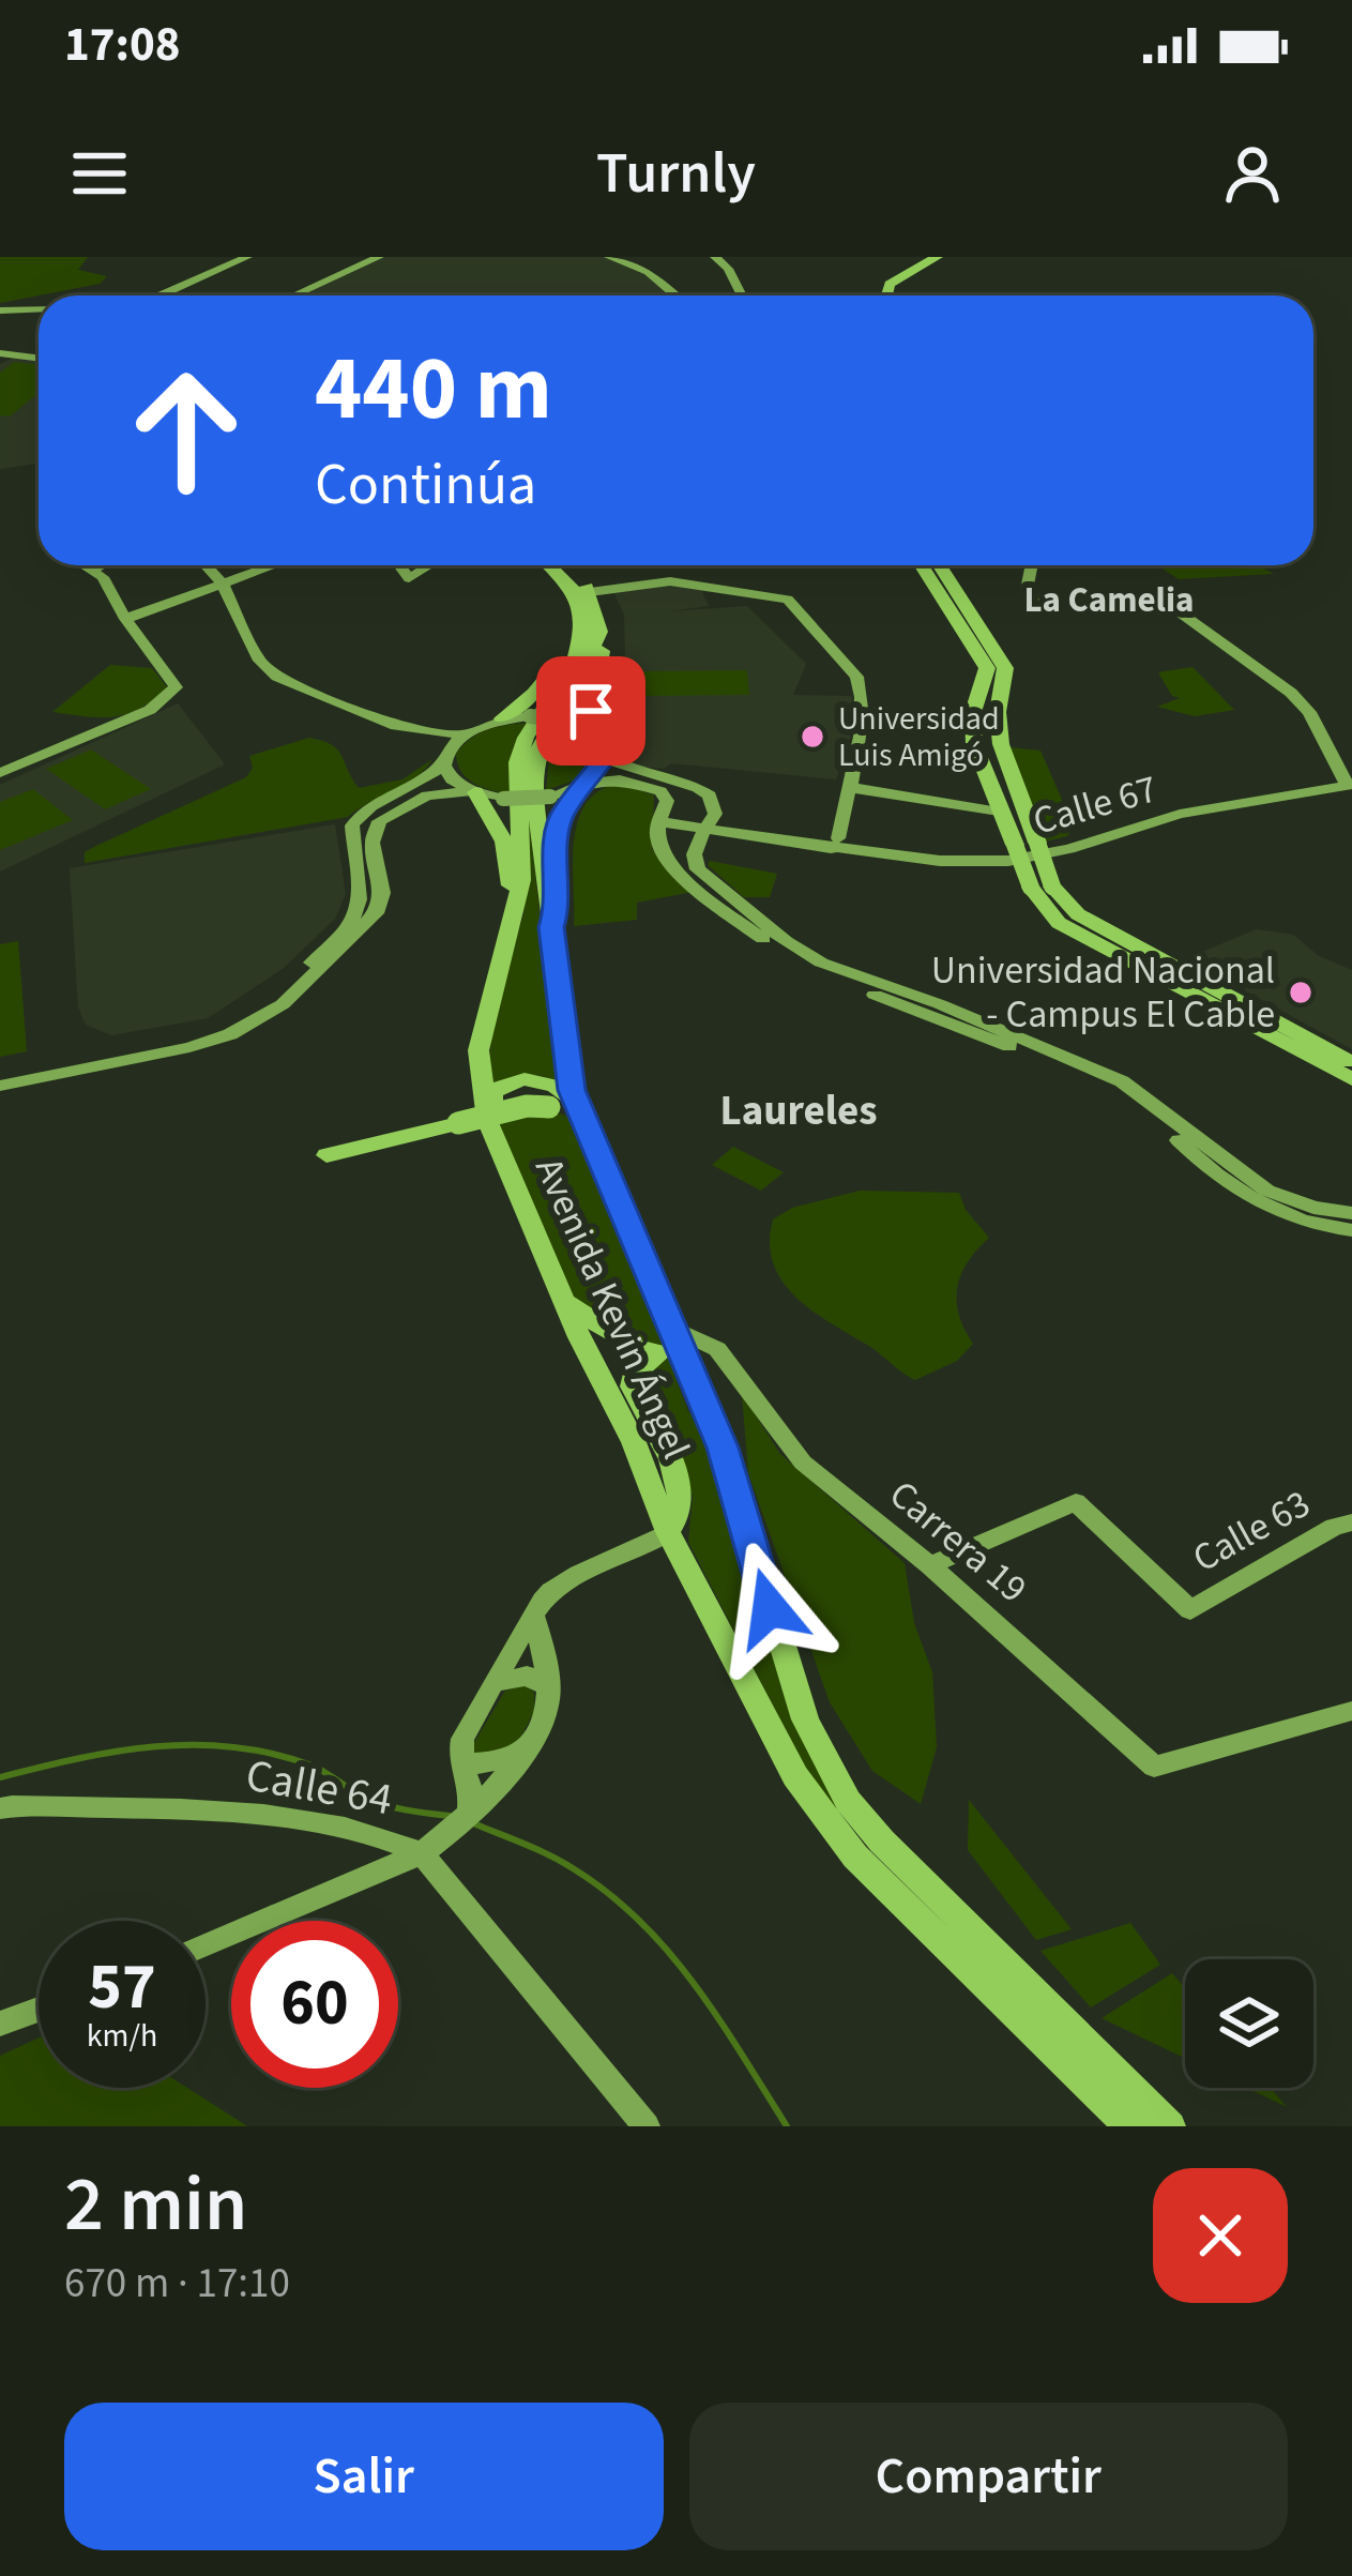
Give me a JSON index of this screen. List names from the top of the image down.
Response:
{
  "streets": {
    "main road": ["Avenida Kevin Ángel"],
    "street": [
      "Calle 67",
      "Calle 63",
      "Carrera 19",
      "Calle 64"
    ]
  },
  "crossings": [
    ["Avenida Kevin Ángel", "Carrera 19"],
    ["Calle 63", "Carrera 19"]
  ],
  "districts": ["La Camelia", "Laureles"],
  "places": ["Universidad Luis Amigó", "Universidad Nacional - Campus El Cable"],
  "page": {
    "status": "17:08",
    "header": "Turnly",
    "turn": ["440 m", "Continúa"],
    "speed": "57 km/h",
    "limit": "60",
    "heading": ["2 min", "670 m · 17:10"],
    "buttons": ["Salir", "Compartir"]
  }
}
